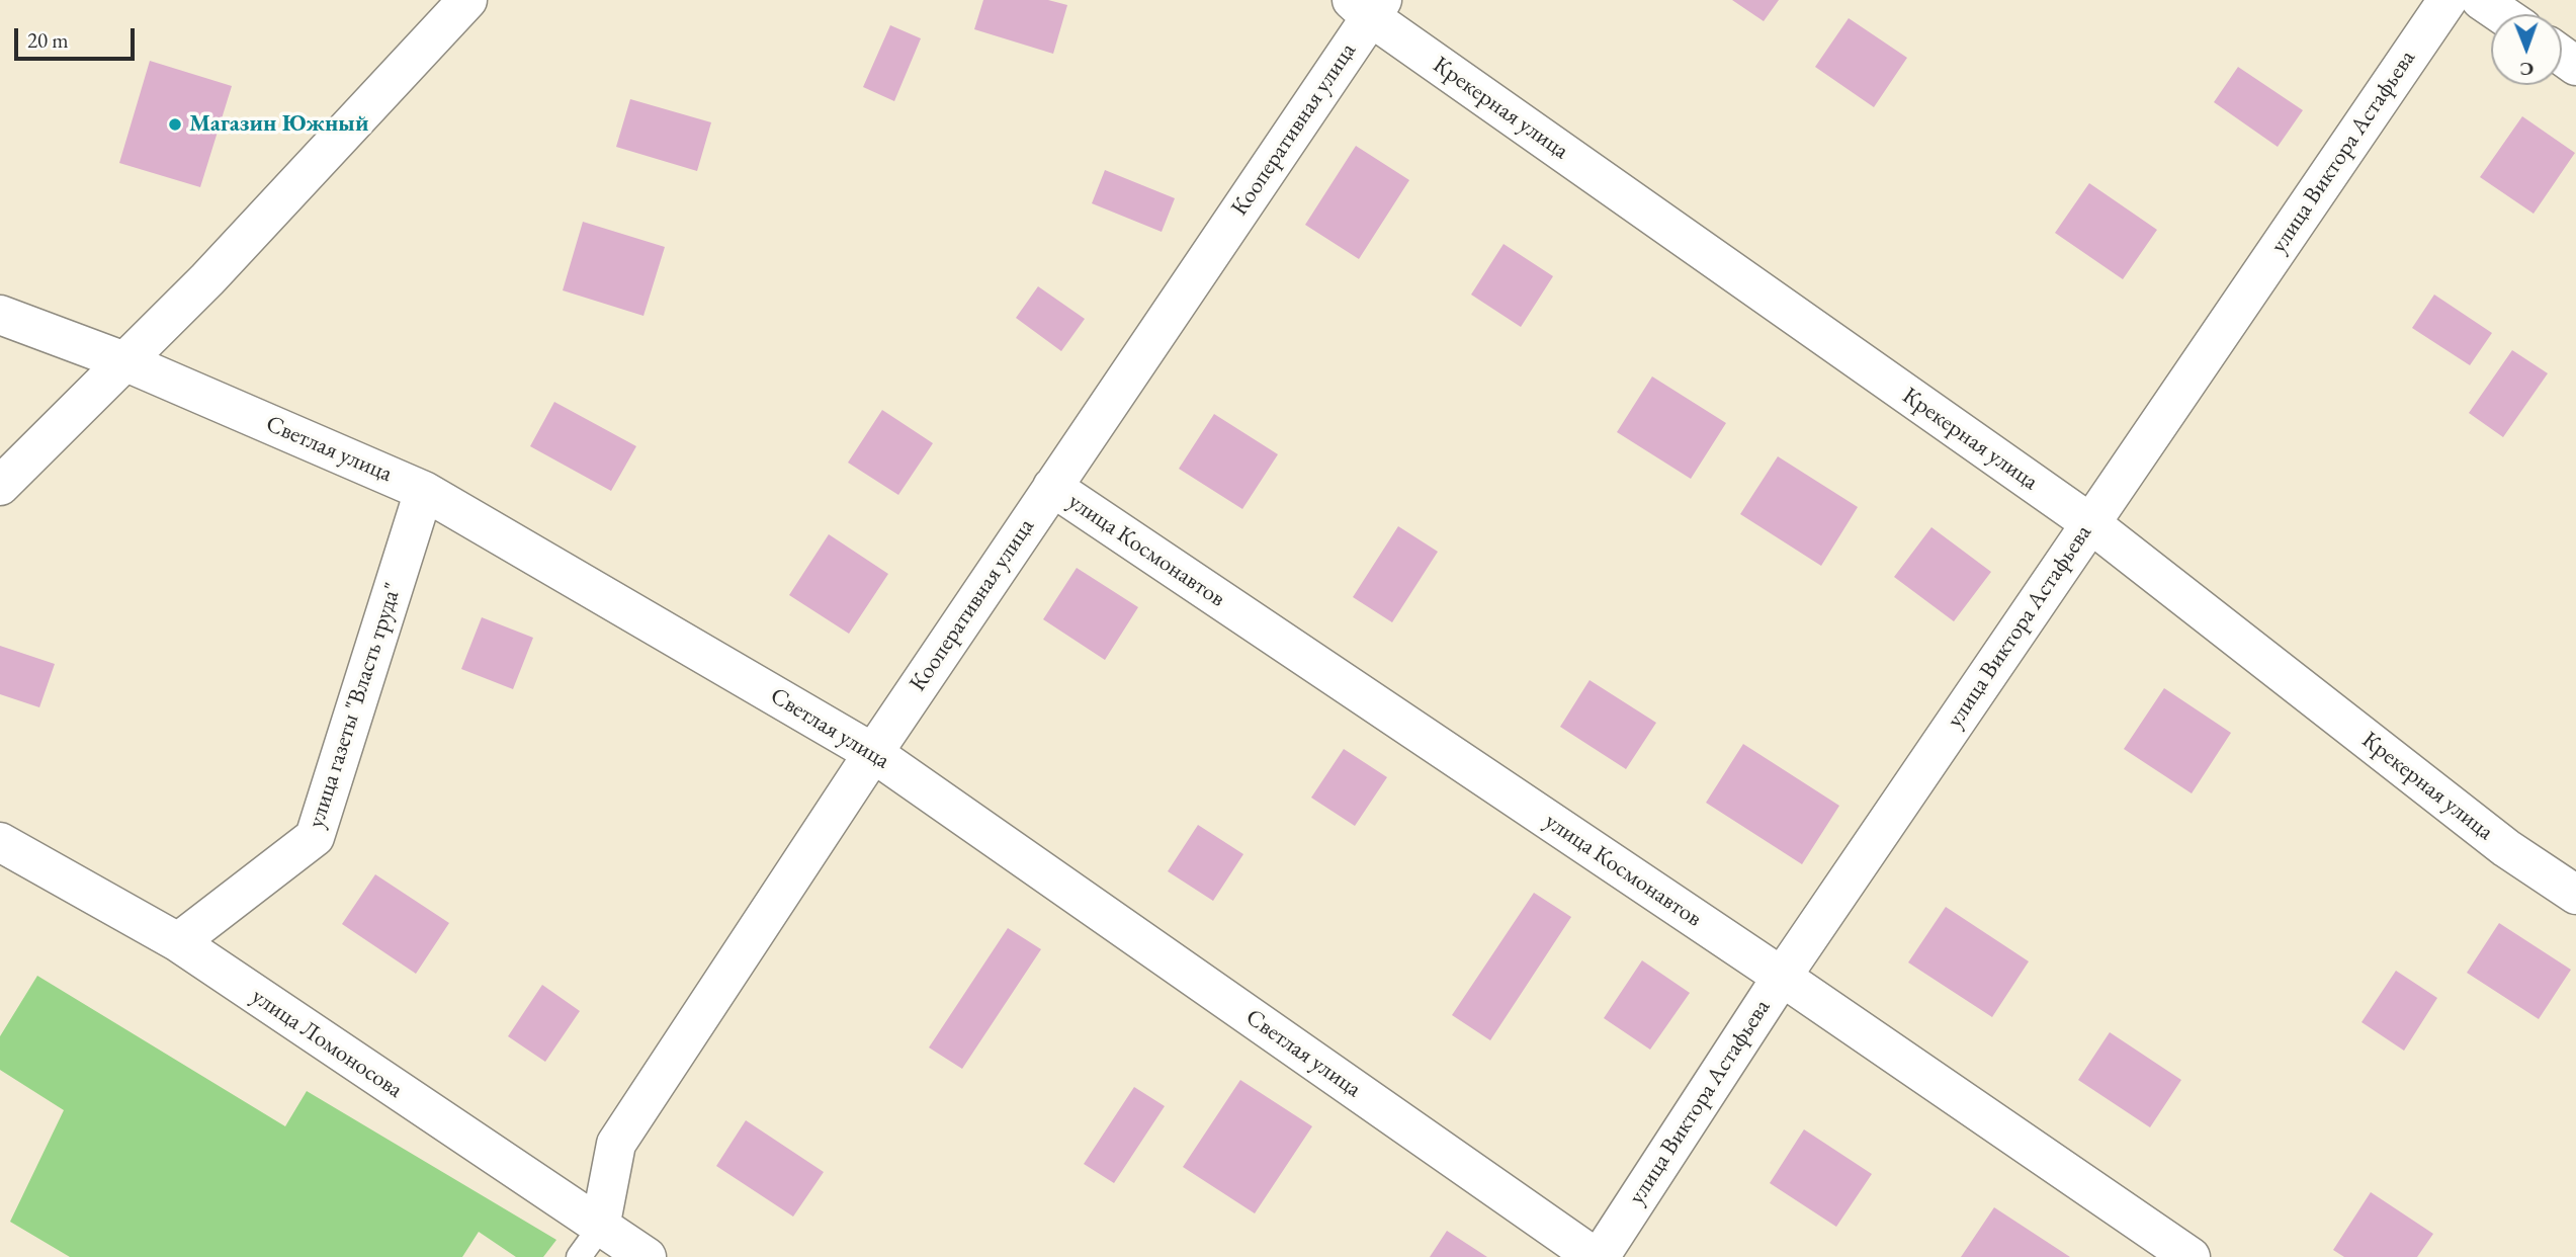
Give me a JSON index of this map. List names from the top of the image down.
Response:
{
  "streets": {
    "street": [
      "Крекерная улица",
      "Кооперативная улица",
      "улица Виктора Астафьева",
      "Светлая улица",
      "улица Космонавтов",
      "улица газеты \"Власть труда\"",
      "улица Ломоносова"
    ]
  },
  "crossings": [
    ["Крекерная улица", "Кооперативная улица"],
    ["Крекерная улица", "улица Виктора Астафьева"],
    ["Кооперативная улица", "Светлая улица"],
    ["Кооперативная улица", "улица Космонавтов"],
    ["Кооперативная улица", "улица Ломоносова"],
    ["улица Виктора Астафьева", "Светлая улица"],
    ["улица Виктора Астафьева", "улица Космонавтов"],
    ["Светлая улица", "улица газеты \"Власть труда\""],
    ["улица газеты \"Власть труда\"", "улица Ломоносова"]
  ],
  "places": ["Магазин Южный"],
  "scale_bar": "20 m",
  "north": "bottom"
}
